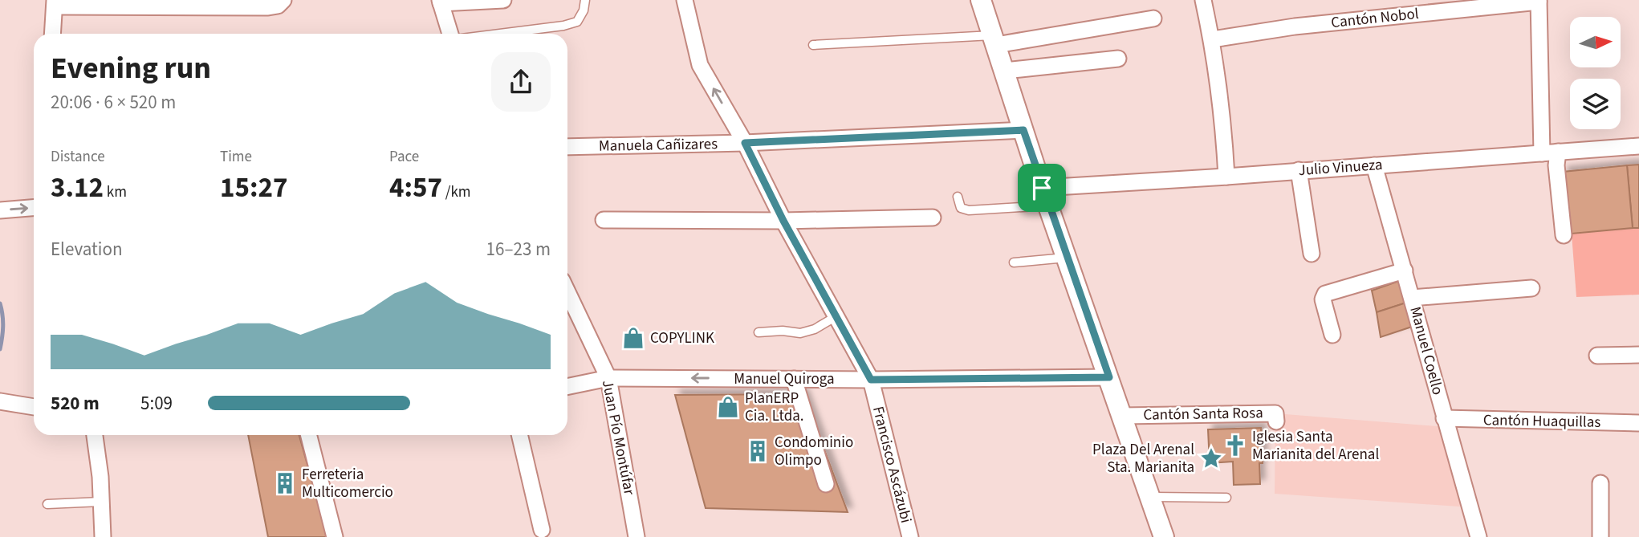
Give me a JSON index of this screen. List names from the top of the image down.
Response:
{
  "streets": {
    "street": [
      "Cantón Nobol",
      "Manuela Cañizares",
      "Julio Vinueza",
      "Manuel Coello",
      "Manuel Quiroga",
      "Cantón Santa Rosa",
      "Cantón Huaquillas",
      "Juan Pío Montúfar",
      "Francisco Ascázubi"
    ]
  },
  "crossings": [
    ["Manuela Cañizares", "Francisco Ascázubi"],
    ["Julio Vinueza", "Manuel Coello"],
    ["Manuel Coello", "Cantón Huaquillas"],
    ["Manuel Quiroga", "Juan Pío Montúfar"],
    ["Manuel Quiroga", "Francisco Ascázubi"]
  ],
  "places": {
    "shop": ["COPYLINK", "PlanERP Cia. Ltda."],
    "church": ["Iglesia Santa Marianita del Arenal"],
    "building": ["Condominio Olimpo", "Ferreteria Multicomercio"],
    "place": ["Plaza Del Arenal Sta. Marianita"]
  },
  "north": "right",
  "page": {
    "heading": ["Evening run", "20:06 · 6 × 520 m"],
    "stats": [
      ["Distance", "3.12 km"],
      ["Time", "15:27"],
      ["Pace", "4:57 /km"]
    ],
    "chart": ["Elevation", "16–23 m"],
    "list": [
      {
        "name": "520 m",
        "note": "5:09"
      }
    ]
  }
}
